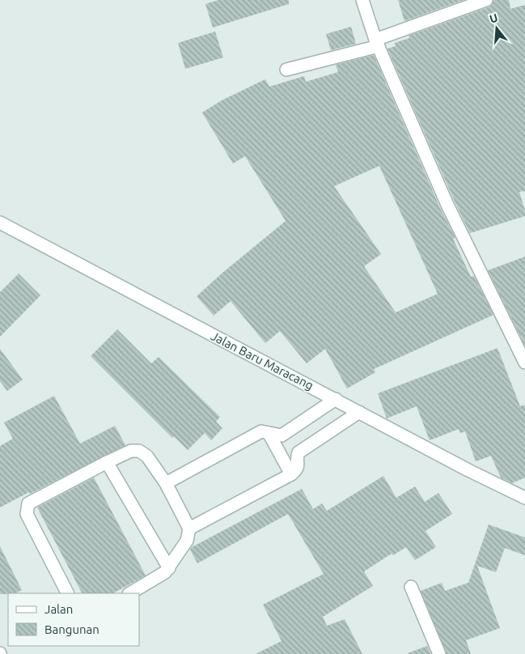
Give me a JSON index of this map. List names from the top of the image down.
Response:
{
  "streets": {
    "street": ["Jalan Baru Maracang"]
  },
  "legend": ["Jalan", "Bangunan"],
  "north": "top"
}
